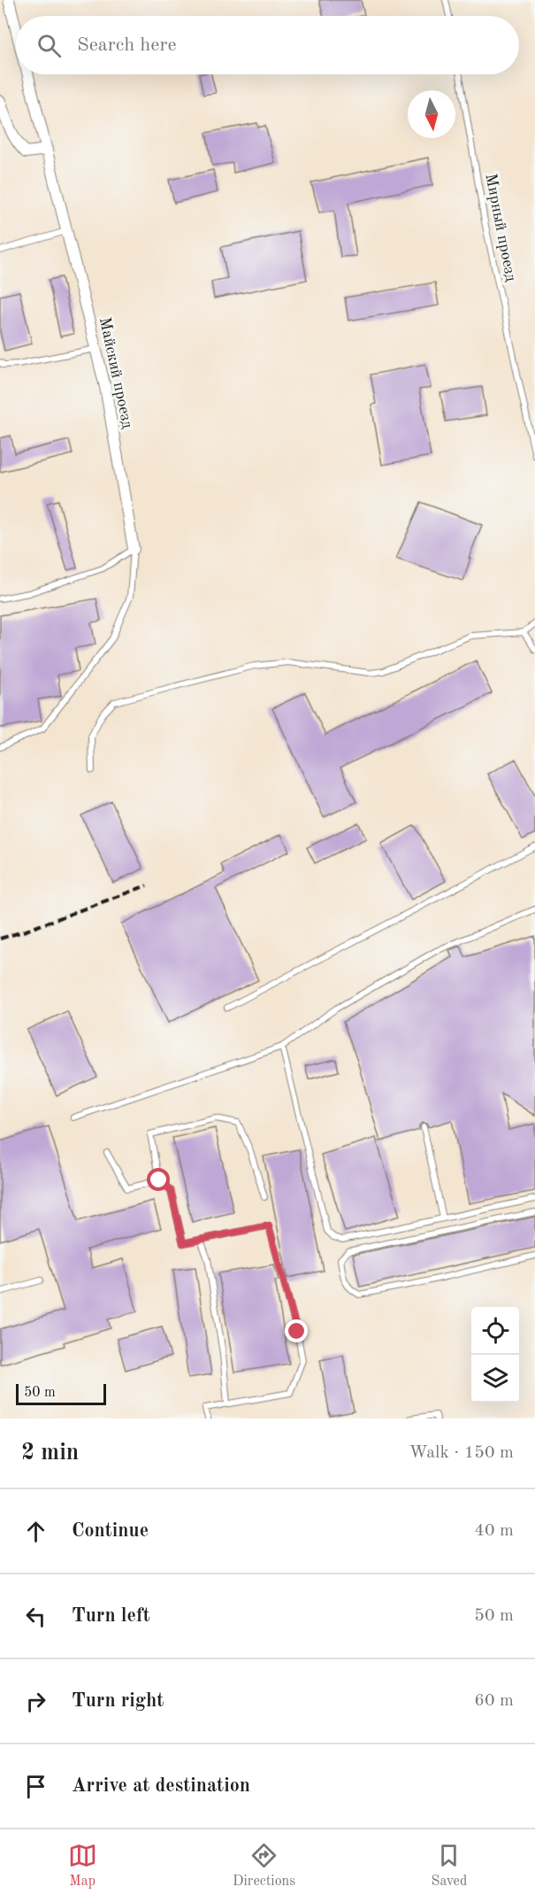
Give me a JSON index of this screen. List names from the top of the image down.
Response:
{
  "streets": {
    "street": ["Майский проезд"],
    "lane": ["Мирный проезд"]
  },
  "scale_bar": "50 m",
  "north": "bottom",
  "page": {
    "search": "Search here",
    "scale": "50 m",
    "heading": ["2 min", "Walk · 150 m"],
    "list": [
      ["Continue", "40 m"],
      ["Turn left", "50 m"],
      ["Turn right", "60 m"],
      "Arrive at destination"
    ],
    "nav": ["Map", "Directions", "Saved"]
  }
}
